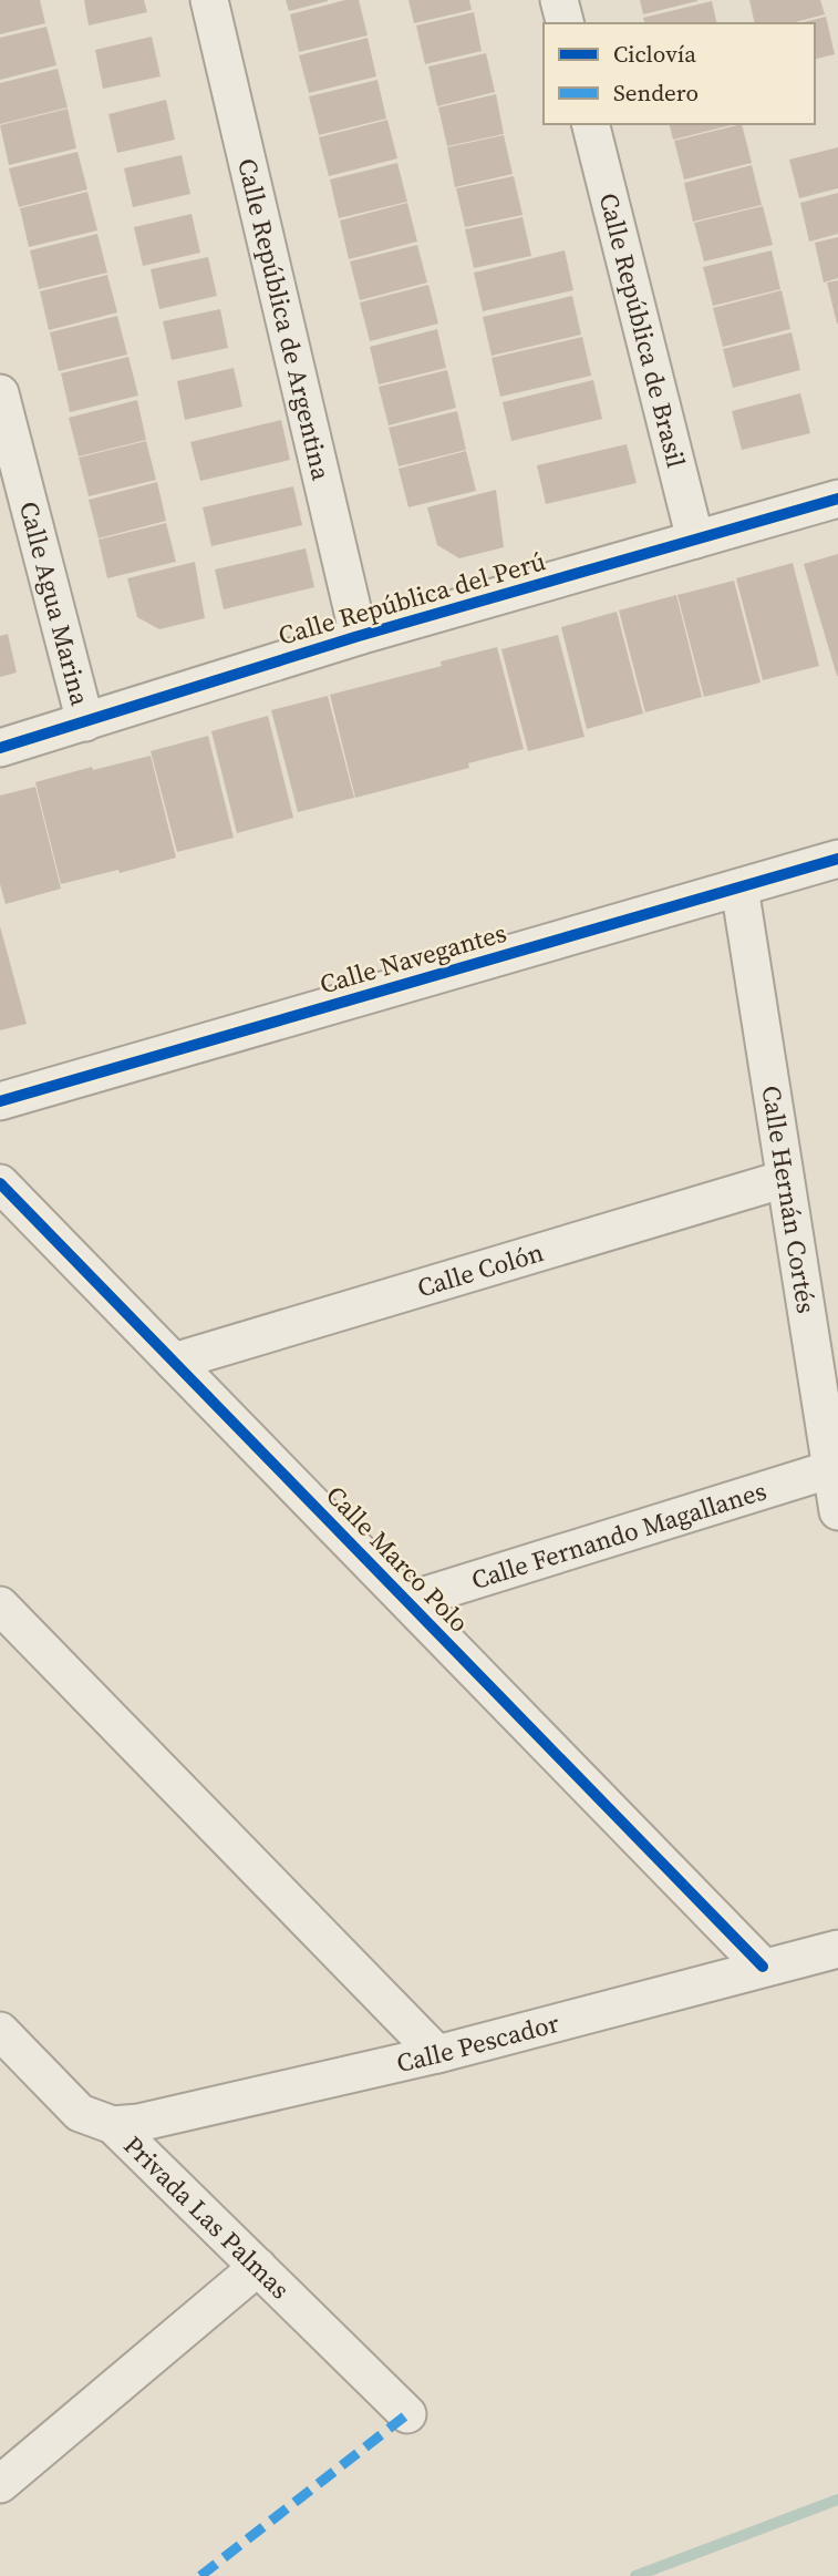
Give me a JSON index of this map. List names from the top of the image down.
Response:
{
  "streets": {
    "street": [
      "Calle República de Argentina",
      "Calle República de Brasil",
      "Calle República del Perú",
      "Calle Agua Marina",
      "Calle Navegantes",
      "Calle Hernán Cortés",
      "Calle Colón",
      "Calle Fernando Magallanes",
      "Calle Marco Polo",
      "Calle Pescador",
      "Privada Las Palmas"
    ]
  },
  "crossings": [
    ["Calle República de Argentina", "Calle República del Perú"],
    ["Calle República de Brasil", "Calle República del Perú"],
    ["Calle República del Perú", "Calle Agua Marina"],
    ["Calle Navegantes", "Calle Hernán Cortés"],
    ["Calle Hernán Cortés", "Calle Colón"],
    ["Calle Hernán Cortés", "Calle Fernando Magallanes"],
    ["Calle Colón", "Calle Marco Polo"],
    ["Calle Fernando Magallanes", "Calle Marco Polo"],
    ["Calle Marco Polo", "Calle Pescador"],
    ["Calle Pescador", "Privada Las Palmas"]
  ],
  "legend": ["Ciclovía", "Sendero"]
}
